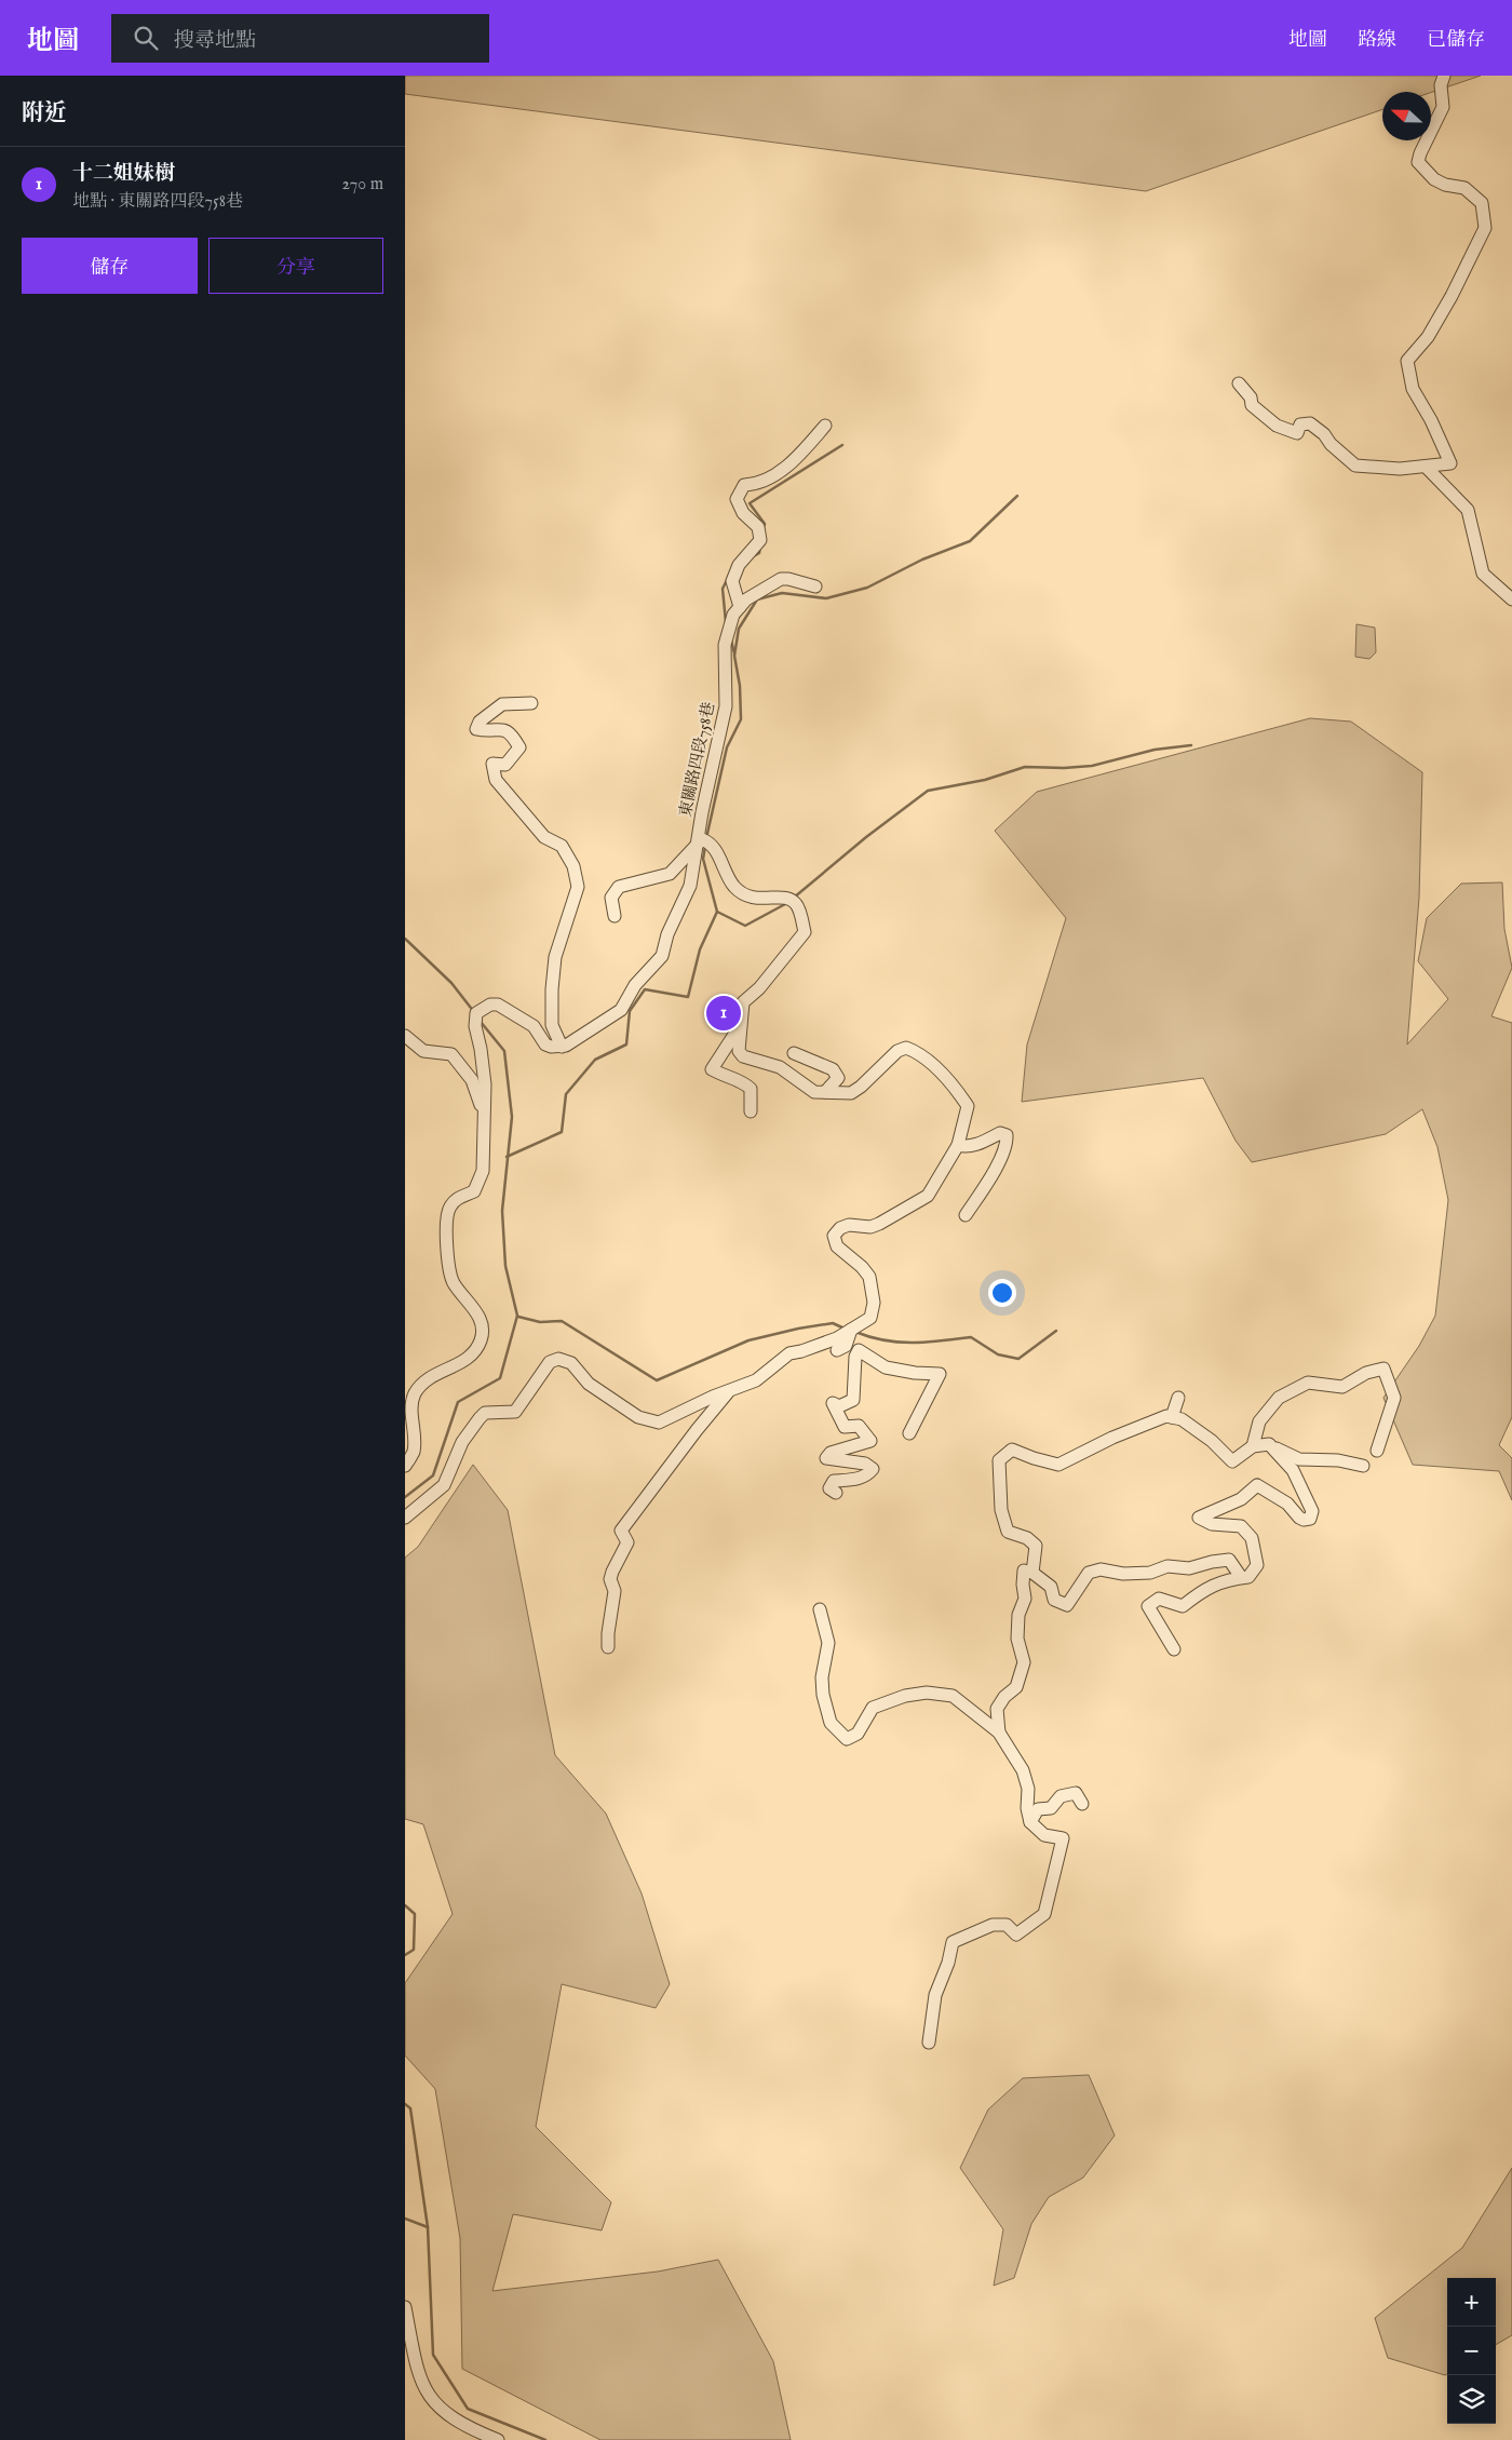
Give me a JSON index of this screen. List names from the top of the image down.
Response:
{
  "streets": {
    "street": ["東關路四段758巷"]
  },
  "north": "left",
  "page": {
    "header": "地圖",
    "search": "搜尋地點",
    "nav": ["地圖", "路線", "已儲存"],
    "heading": "附近",
    "list": [
      {
        "mark": "1",
        "name": "十二姐妹樹",
        "note": "地點 · 東關路四段758巷",
        "value": "270 m"
      }
    ],
    "buttons": ["儲存", "分享"],
    "pins": "1",
    "map_buttons": ["+", "−"]
  }
}
